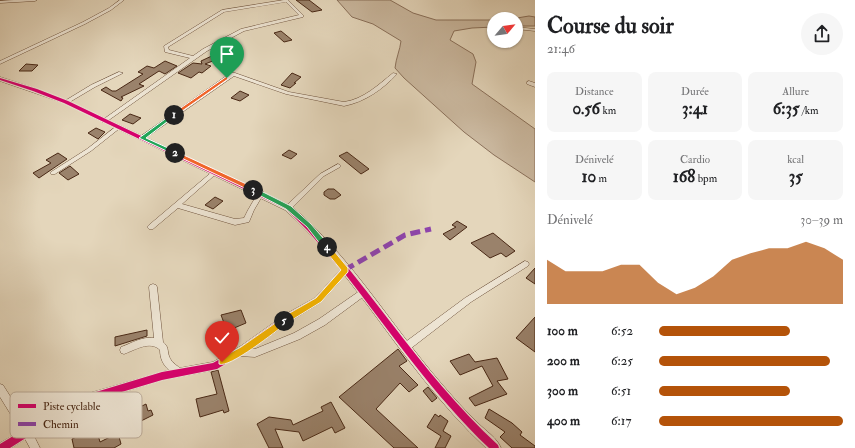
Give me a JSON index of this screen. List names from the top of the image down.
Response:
{
  "legend": ["Piste cyclable", "Chemin"],
  "north": "top right",
  "page": {
    "heading": ["Course du soir", "21:46"],
    "stats": [
      ["Distance", "0.56 km"],
      ["Durée", "3:41"],
      ["Allure", "6:35 /km"],
      ["Dénivelé", "10 m"],
      ["Cardio", "168 bpm"],
      ["kcal", "35"]
    ],
    "pins": [
      "1",
      "2",
      "3",
      "4",
      "5"
    ],
    "chart": ["Dénivelé", "30–39 m"],
    "list": [
      {
        "name": "100 m",
        "note": "6:52"
      },
      {
        "name": "200 m",
        "note": "6:25"
      },
      {
        "name": "300 m",
        "note": "6:51"
      },
      {
        "name": "400 m",
        "note": "6:17"
      }
    ]
  }
}
